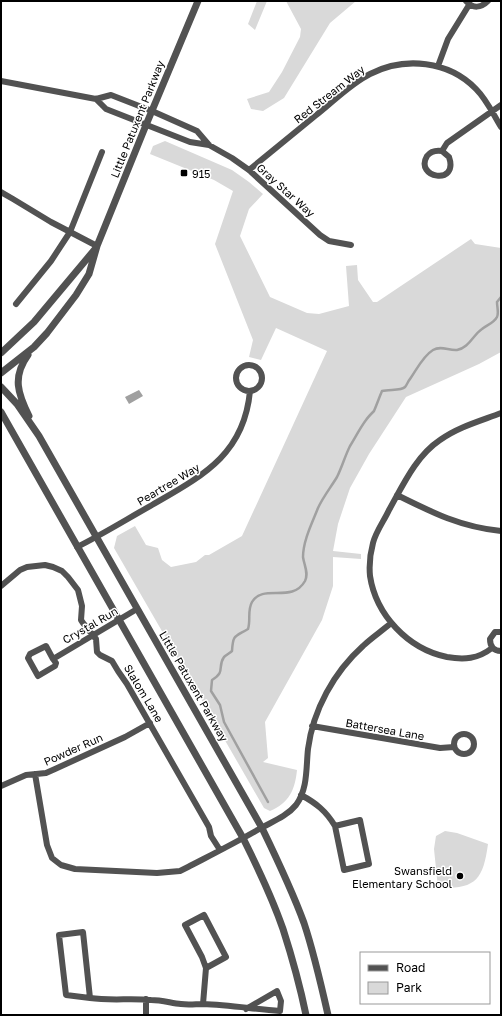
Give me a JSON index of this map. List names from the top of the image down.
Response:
{
  "streets": {
    "street": [
      "Red Stream Way",
      "Little Patuxent Parkway",
      "Gray Star Way",
      "Peartree Way",
      "Crystal Run",
      "Slalom Lane",
      "Battersea Lane",
      "Powder Run"
    ]
  },
  "crossings": [
    ["Red Stream Way", "Gray Star Way"],
    ["Little Patuxent Parkway", "Gray Star Way"],
    ["Little Patuxent Parkway", "Peartree Way"],
    ["Little Patuxent Parkway", "Crystal Run"],
    ["Crystal Run", "Slalom Lane"],
    ["Slalom Lane", "Powder Run"]
  ],
  "places": {
    "transit": ["915"],
    "other": ["Swansfield Elementary School"]
  },
  "legend": ["Road", "Park"]
}
